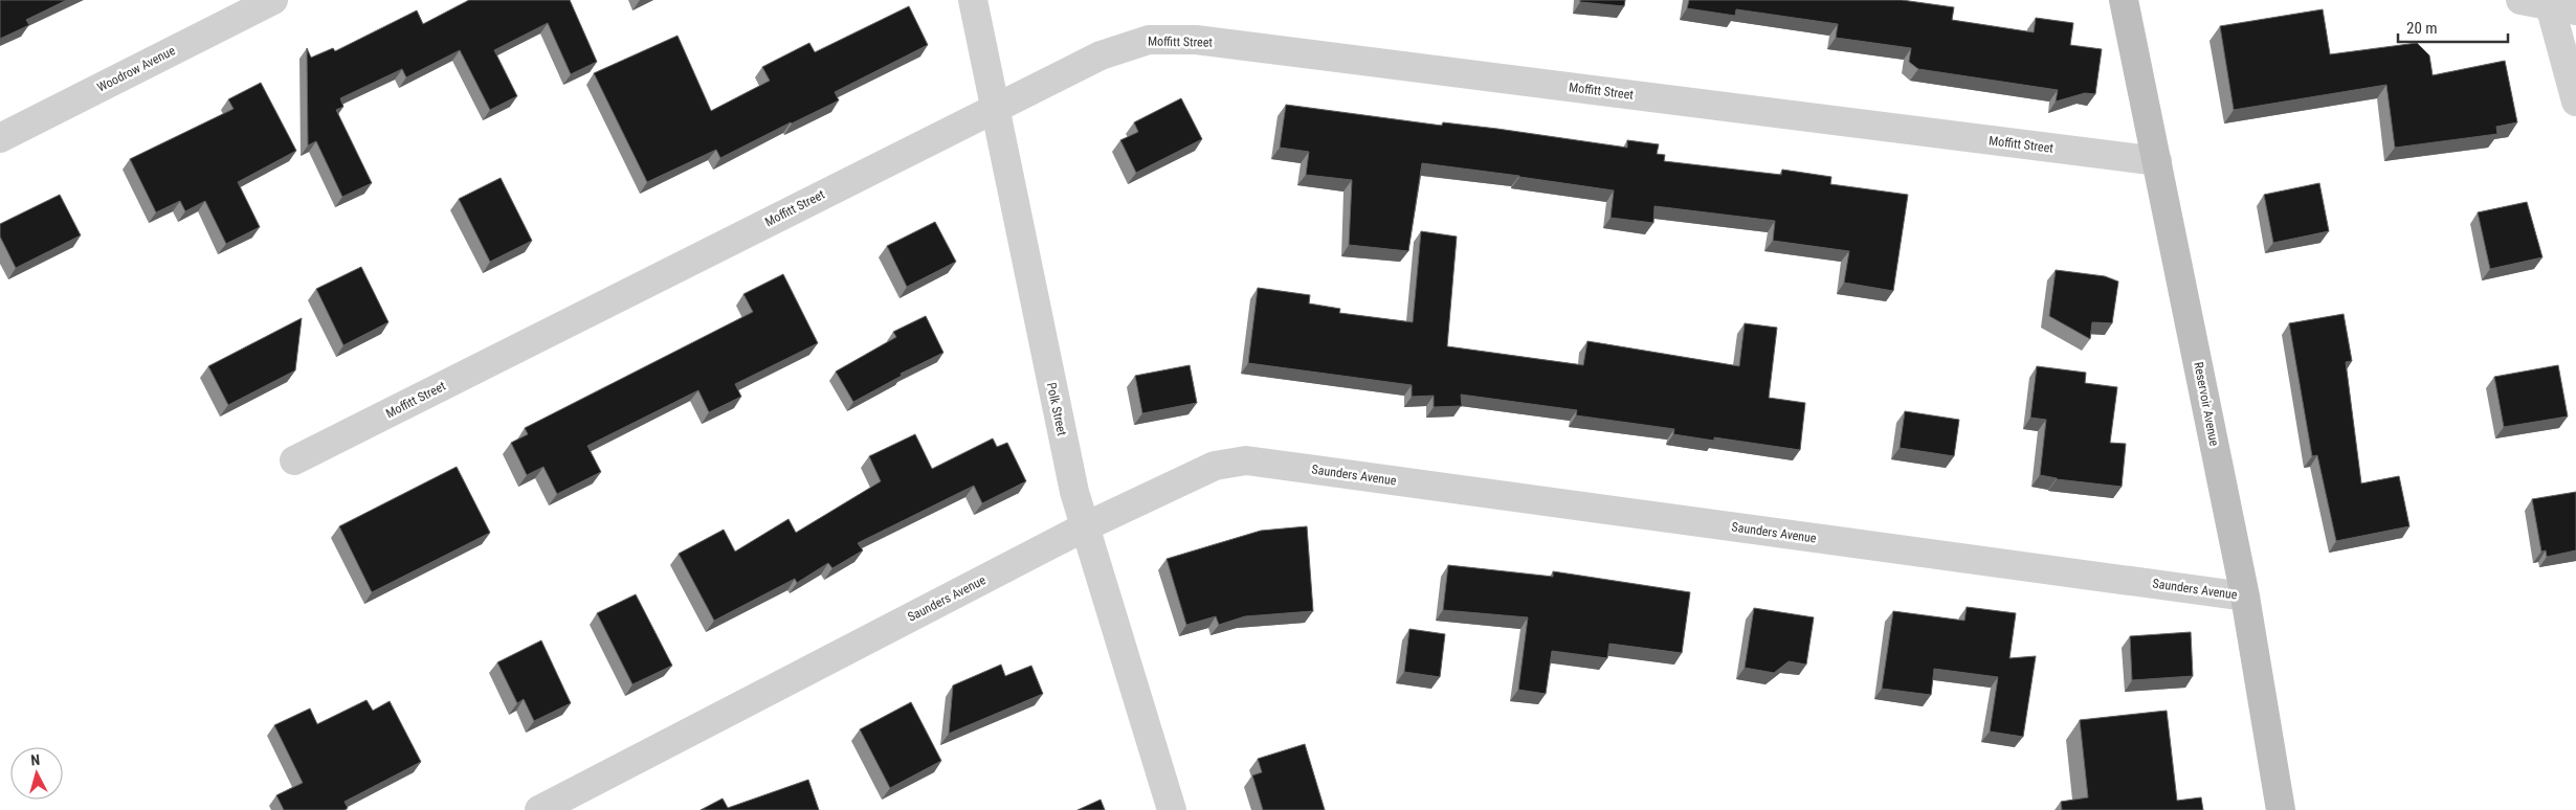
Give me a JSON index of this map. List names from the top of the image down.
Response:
{
  "streets": {
    "main road": ["Reservoir Avenue"],
    "street": [
      "Moffitt Street",
      "Woodrow Avenue",
      "Polk Street",
      "Saunders Avenue"
    ]
  },
  "crossings": [
    ["Moffitt Street", "Reservoir Avenue"],
    ["Moffitt Street", "Polk Street"],
    ["Reservoir Avenue", "Saunders Avenue"],
    ["Polk Street", "Saunders Avenue"]
  ],
  "scale_bar": "20 m",
  "north": "top"
}
